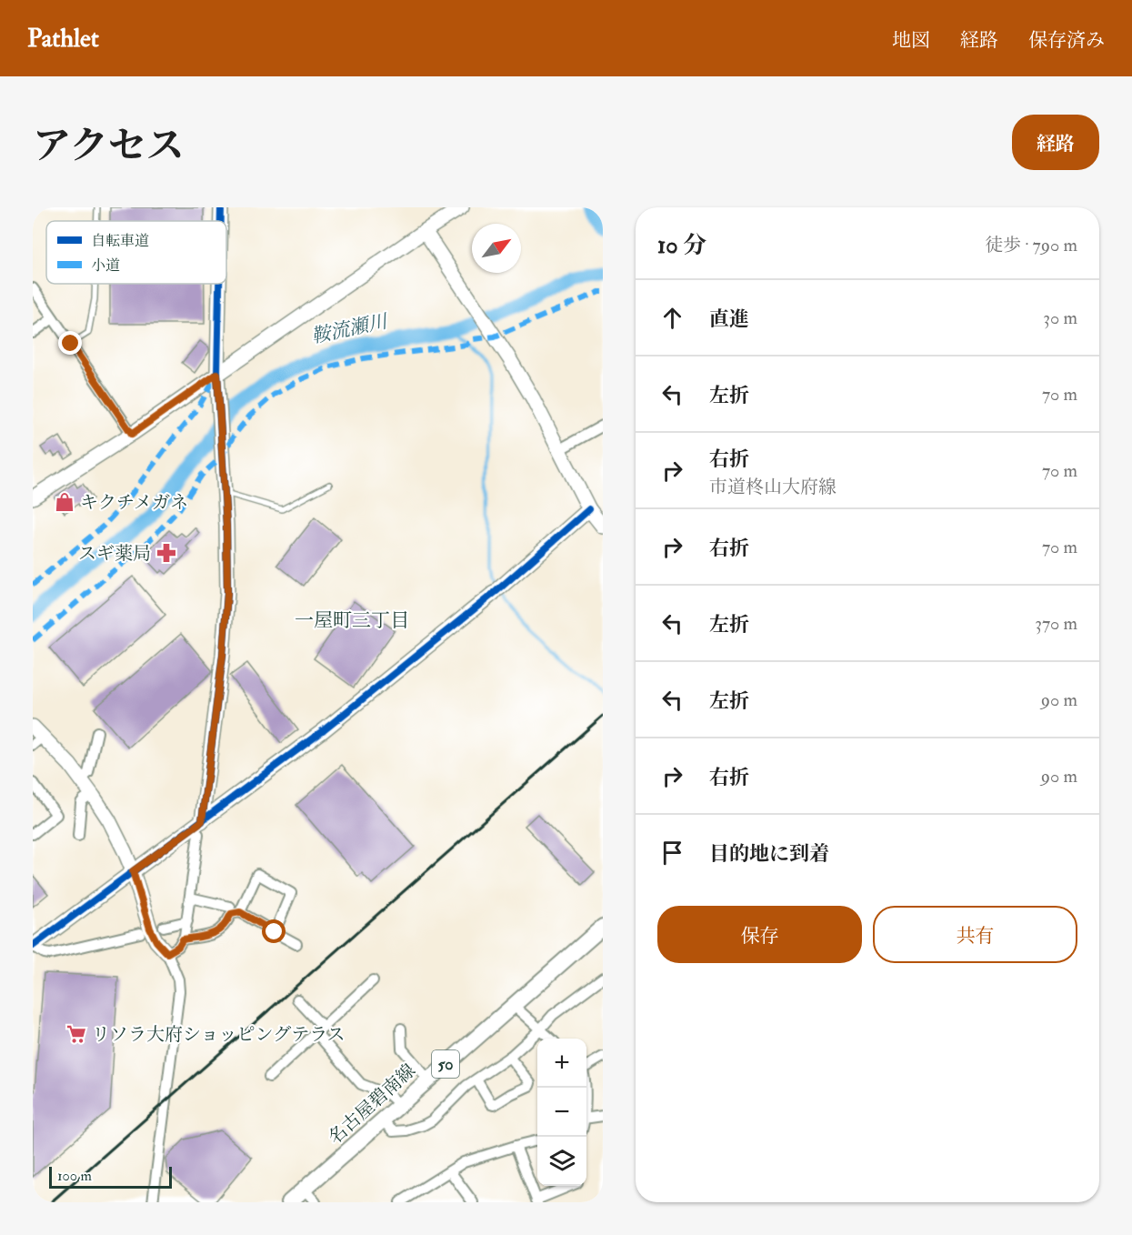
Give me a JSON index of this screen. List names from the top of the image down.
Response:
{
  "streets": {
    "main road": ["50", "名古屋碧南線"]
  },
  "districts": ["一屋町三丁目"],
  "water": ["鞍流瀬川"],
  "places": {
    "shop": ["キクチメガネ"],
    "pharmacy": ["スギ薬局"],
    "supermarket": ["リソラ大府ショッピングテラス"]
  },
  "legend": ["自転車道", "小道"],
  "scale_bar": "100 m",
  "north": "top right",
  "page": {
    "header": "Pathlet",
    "nav": ["地図", "経路", "保存済み"],
    "title": "アクセス",
    "buttons": [
      "経路",
      ["保存", "共有"]
    ],
    "heading": ["10 分", "徒歩 · 790 m"],
    "list": [
      ["直進", "30 m"],
      ["左折", "70 m"],
      ["右折", "市道柊山大府線", "70 m"],
      ["右折", "70 m"],
      ["左折", "370 m"],
      ["左折", "90 m"],
      ["右折", "90 m"],
      "目的地に到着"
    ],
    "map_buttons": ["+", "−"],
    "scale": "100 m"
  }
}
